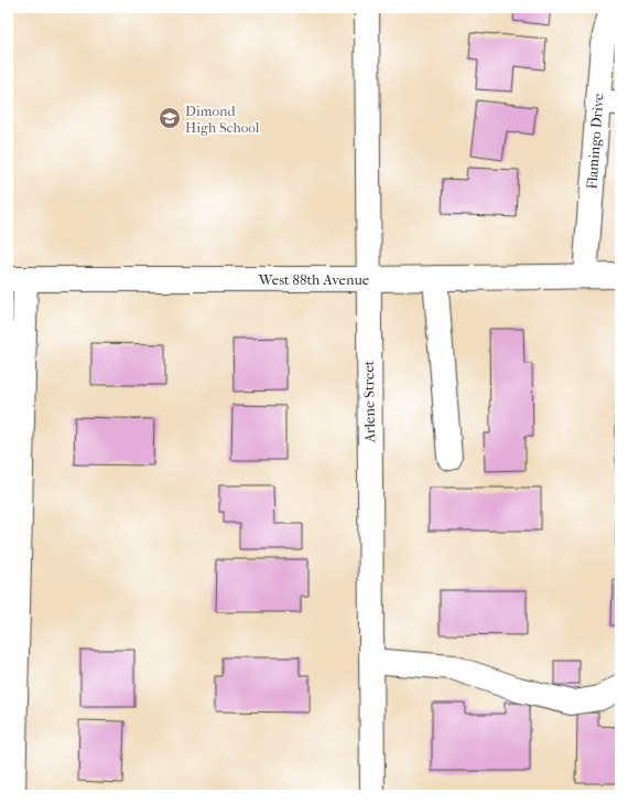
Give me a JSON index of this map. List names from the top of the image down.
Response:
{
  "streets": {
    "street": ["Flamingo Drive", "West 88th Avenue", "Arlene Street"]
  },
  "crossings": [
    ["Flamingo Drive", "West 88th Avenue"],
    ["West 88th Avenue", "Arlene Street"]
  ],
  "places": {
    "school or university": ["Dimond High School"]
  }
}
